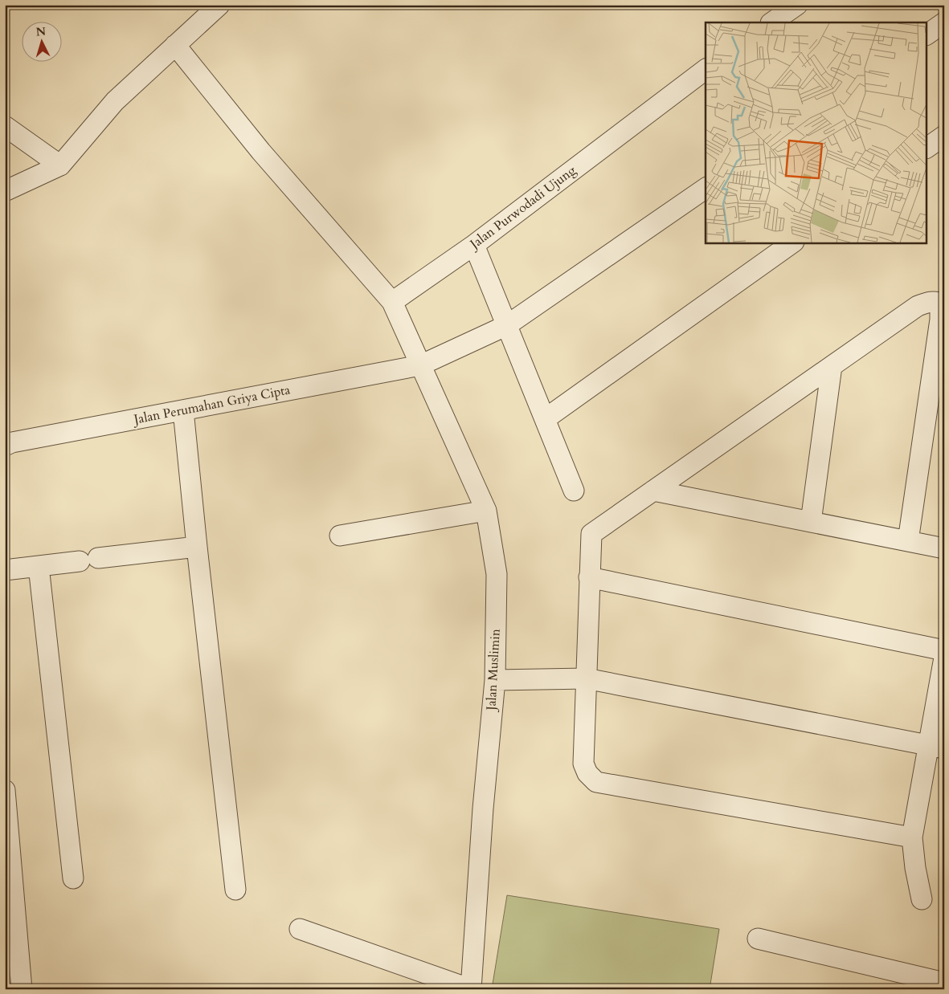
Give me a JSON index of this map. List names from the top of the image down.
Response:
{
  "streets": {
    "street": ["Jalan Purwodadi Ujung", "Jalan Perumahan Griya Cipta", "Jalan Muslimin"]
  },
  "crossings": [
    ["Jalan Perumahan Griya Cipta", "Jalan Muslimin"]
  ],
  "north": "top"
}
